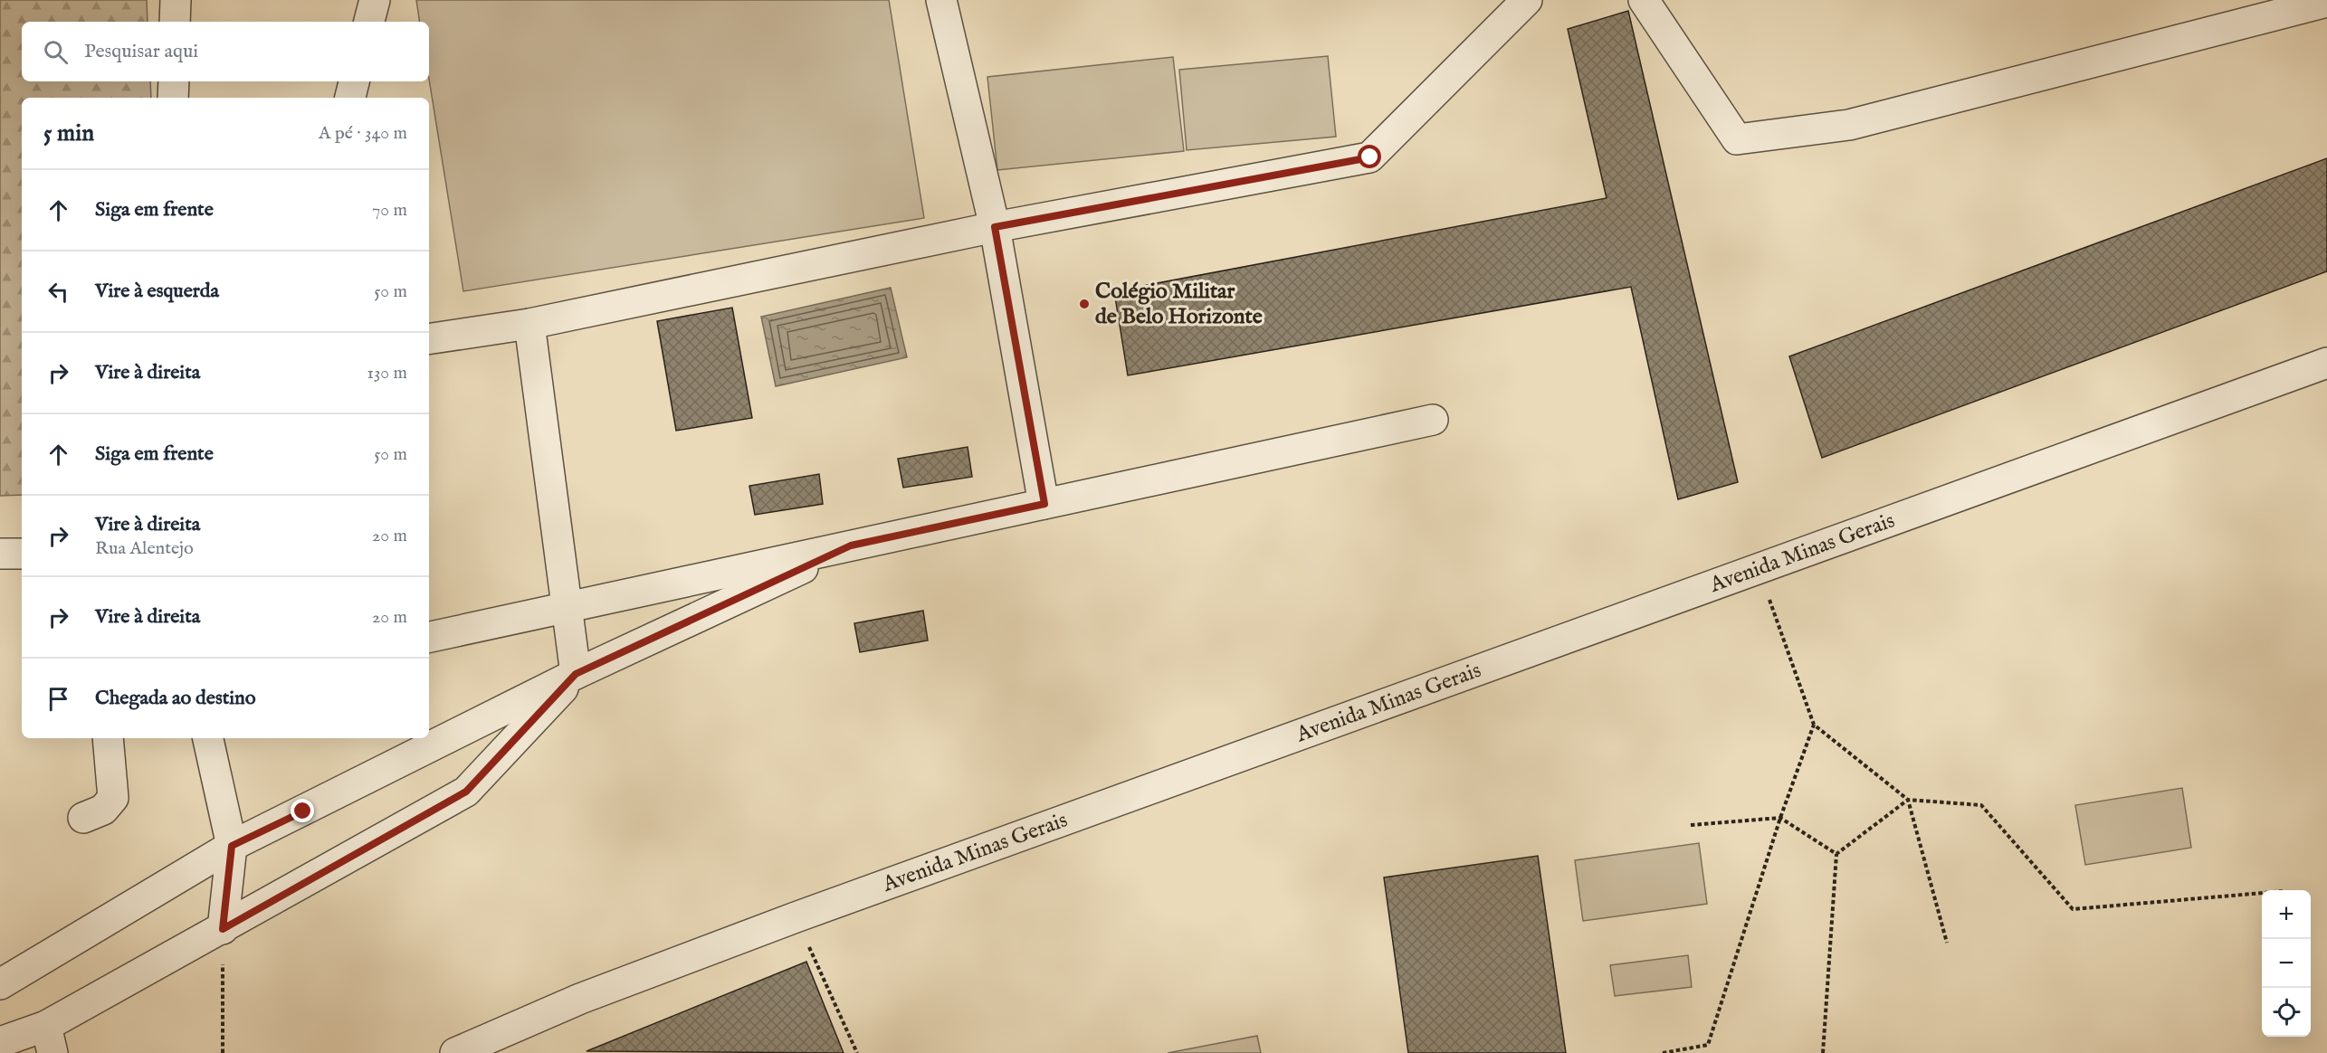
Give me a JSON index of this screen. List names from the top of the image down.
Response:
{
  "streets": {
    "street": ["Avenida Minas Gerais"]
  },
  "places": ["Colégio Militar de Belo Horizonte"],
  "page": {
    "search": "Pesquisar aqui",
    "heading": ["5 min", "A pé · 340 m"],
    "list": [
      ["Siga em frente", "70 m"],
      ["Vire à esquerda", "50 m"],
      ["Vire à direita", "130 m"],
      ["Siga em frente", "50 m"],
      ["Vire à direita", "Rua Alentejo", "20 m"],
      ["Vire à direita", "20 m"],
      "Chegada ao destino"
    ],
    "map_buttons": ["+", "−"]
  }
}
